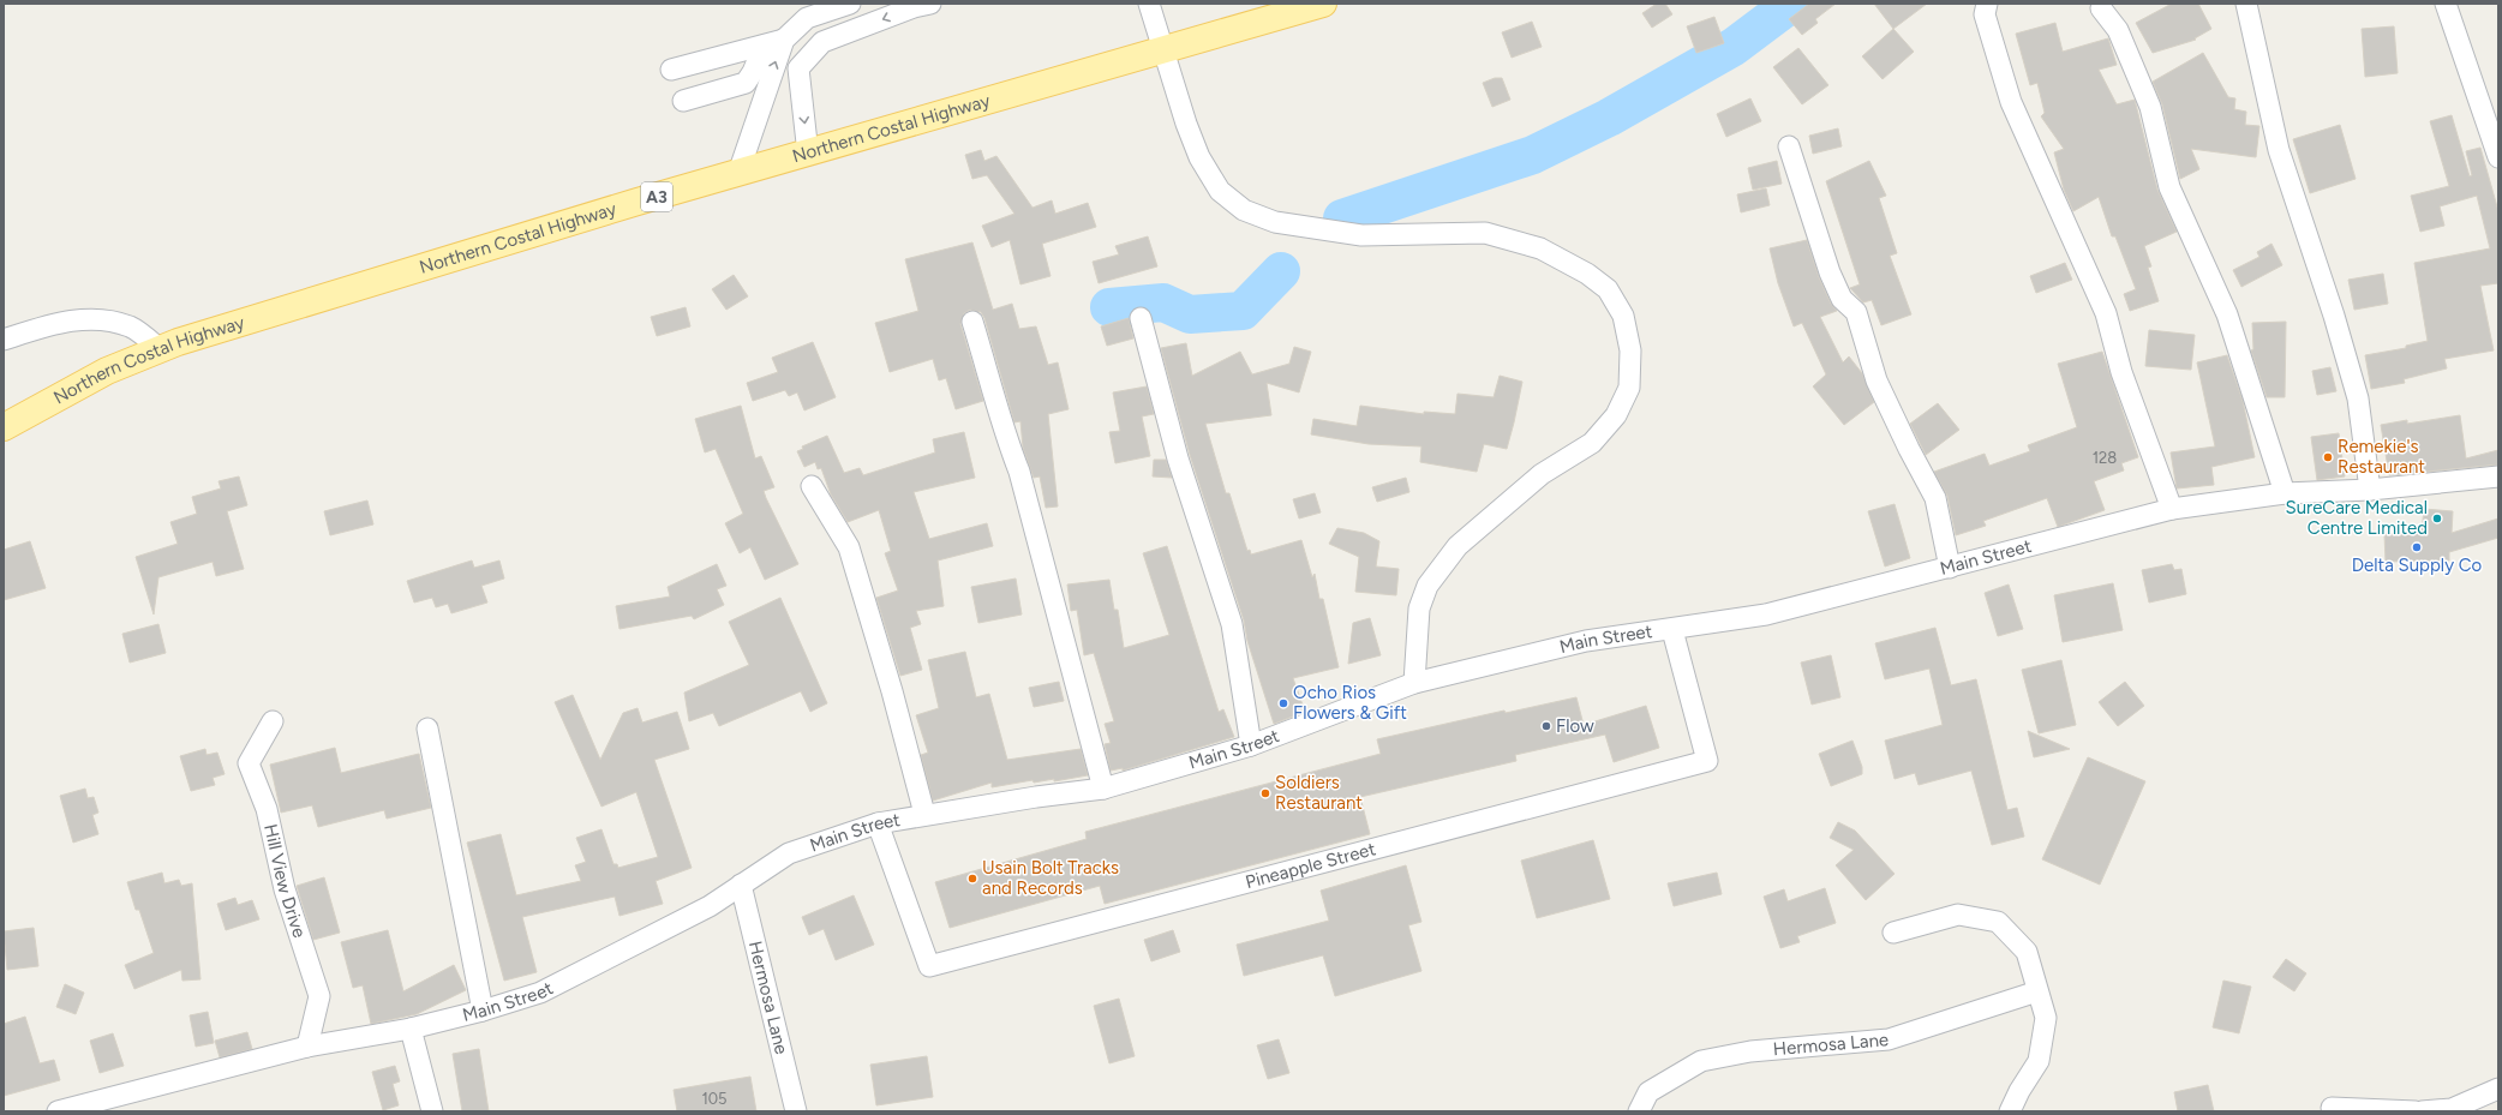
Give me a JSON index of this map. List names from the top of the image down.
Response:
{
  "streets": {
    "main road": ["Northern Costal Highway", "A3"],
    "street": [
      "Main Street",
      "Pineapple Street",
      "Hill View Drive",
      "Hermosa Lane"
    ]
  },
  "crossings": [
    ["Main Street", "Pineapple Street"],
    ["Main Street", "Hill View Drive"],
    ["Main Street", "Hermosa Lane"]
  ],
  "places": [
    "Remekie's Restaurant",
    "SureCare Medical Centre Limited",
    "Delta Supply Co",
    "Ocho Rios Flowers & Gift",
    "Flow",
    "Soldiers Restaurant",
    "Usain Bolt Tracks and Records"
  ],
  "house_numbers": ["128", "105"]
}
